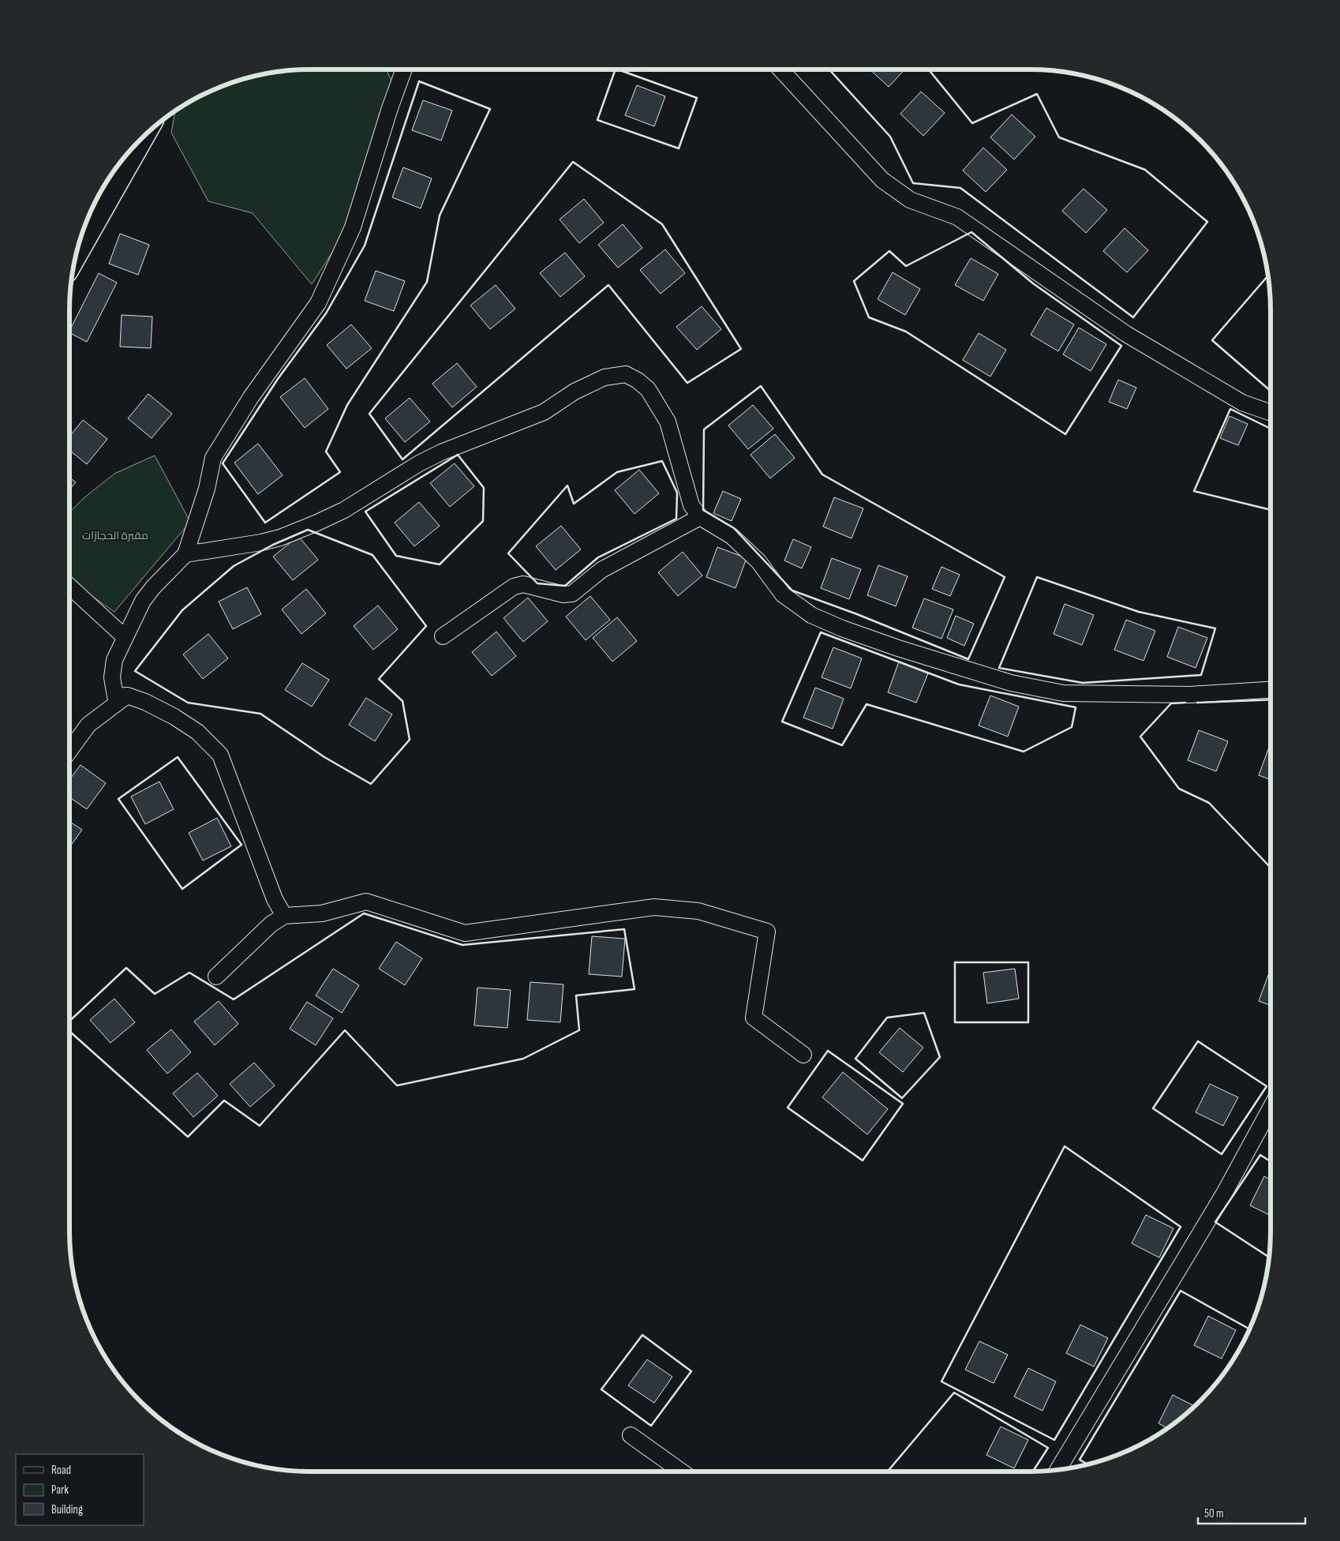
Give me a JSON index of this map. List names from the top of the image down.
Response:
{
  "parks": ["مقبرة الحجازات"],
  "legend": ["Road", "Park", "Building"],
  "scale_bar": "50 m"
}
